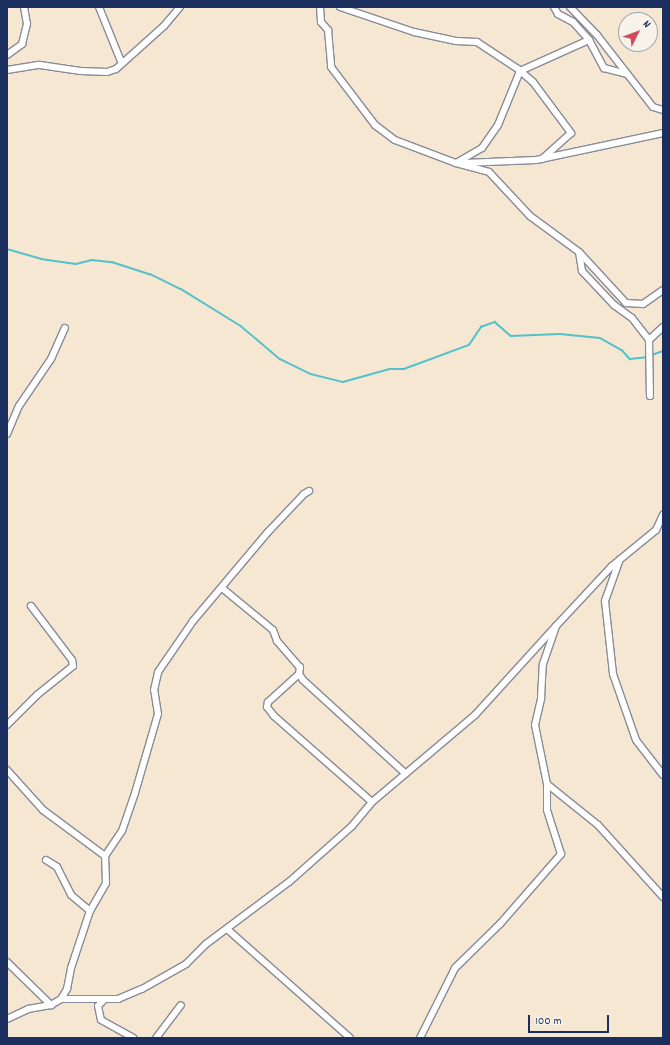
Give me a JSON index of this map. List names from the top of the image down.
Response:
{
  "scale_bar": "100 m",
  "north": "top right"
}
